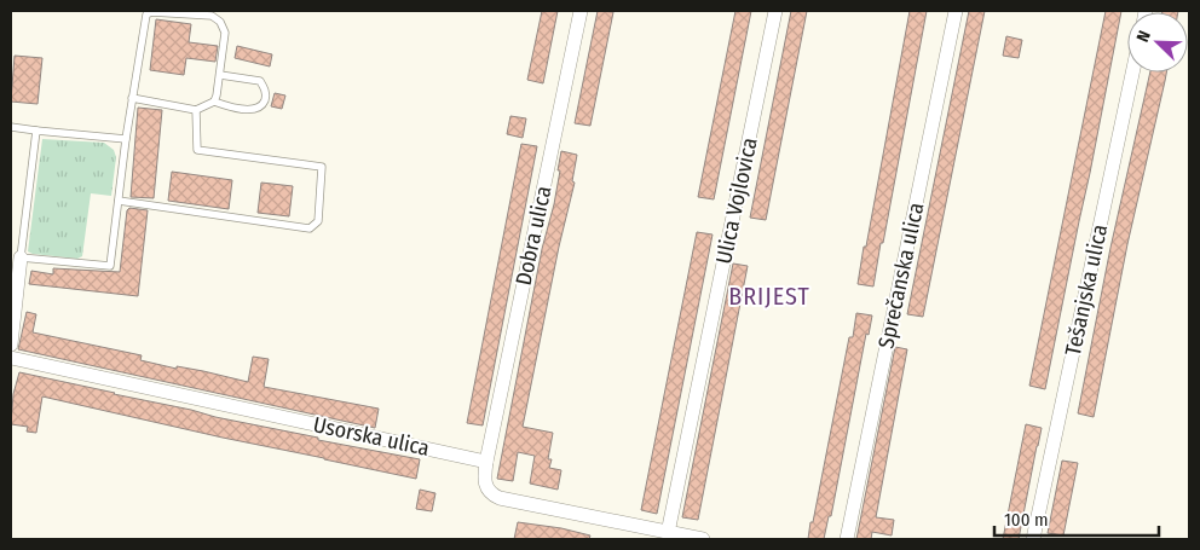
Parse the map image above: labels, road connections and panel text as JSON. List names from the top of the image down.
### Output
{
  "streets": {
    "street": [
      "Ulica Vojlovica",
      "Dobra ulica",
      "Sprečanska ulica",
      "Tešanjska ulica",
      "Usorska ulica"
    ]
  },
  "crossings": [
    ["Dobra ulica", "Usorska ulica"]
  ],
  "districts": ["BRIJEST"],
  "scale_bar": "100 m",
  "north": "top left"
}
